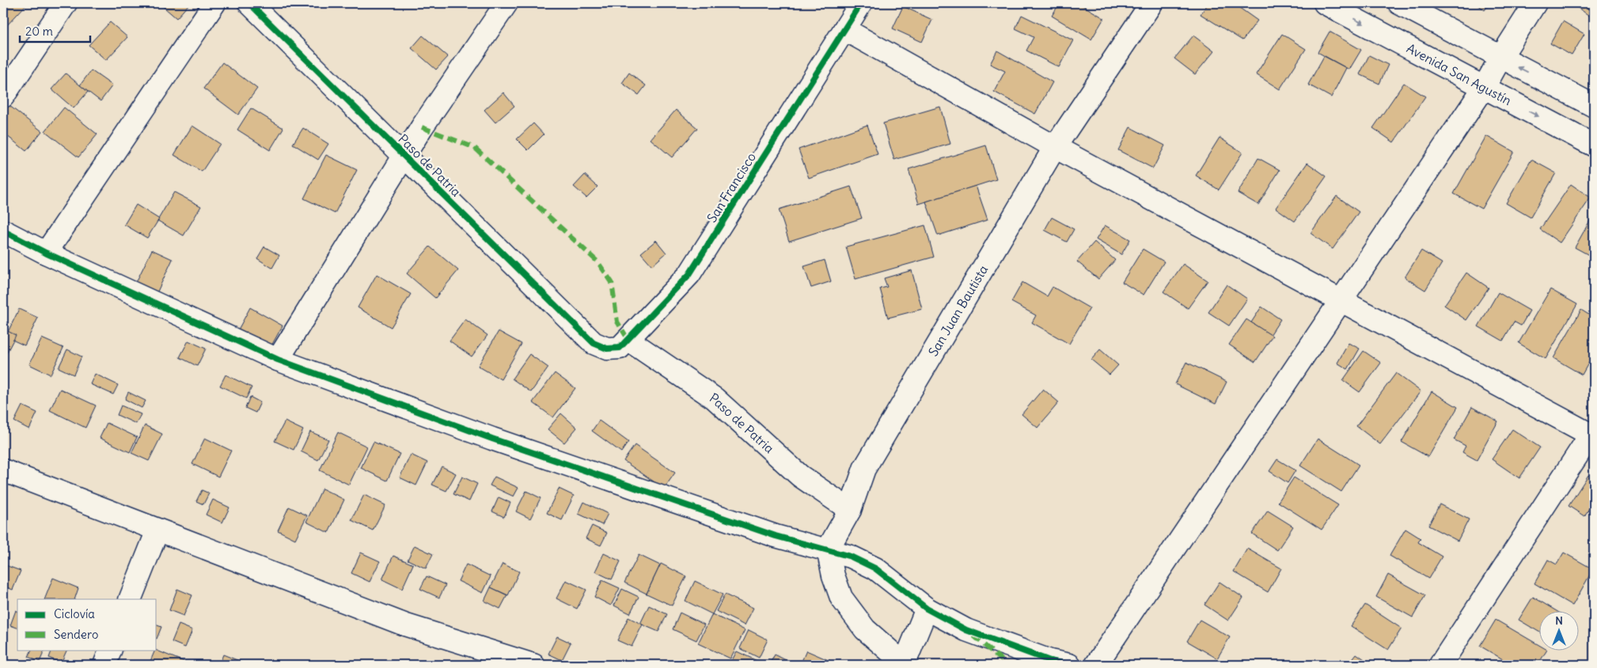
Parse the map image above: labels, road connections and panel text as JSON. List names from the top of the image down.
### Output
{
  "streets": {
    "street": [
      "Avenida San Agustín",
      "Paso de Patria",
      "San Francisco",
      "San Juan Bautista"
    ]
  },
  "crossings": [
    ["Paso de Patria", "San Francisco"],
    ["Paso de Patria", "San Juan Bautista"]
  ],
  "legend": ["Ciclovía", "Sendero"],
  "scale_bar": "20 m",
  "north": "top"
}
